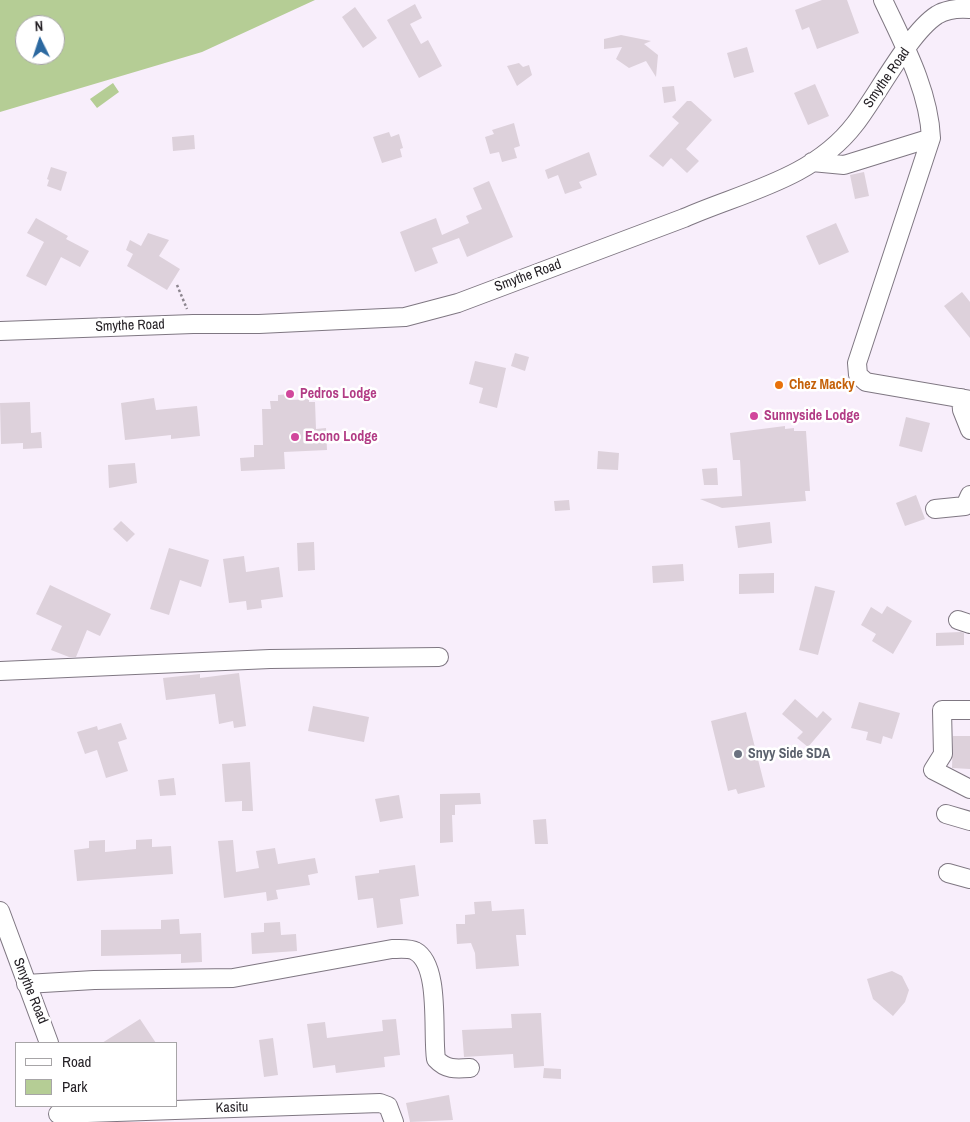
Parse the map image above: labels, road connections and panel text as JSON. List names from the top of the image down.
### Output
{
  "streets": {
    "street": ["Smythe Road", "Kasitu"]
  },
  "places": [
    "Chez Macky",
    "Pedros Lodge",
    "Sunnyside Lodge",
    "Econo Lodge",
    "Snyy Side SDA"
  ],
  "legend": ["Road", "Park"],
  "north": "top"
}
